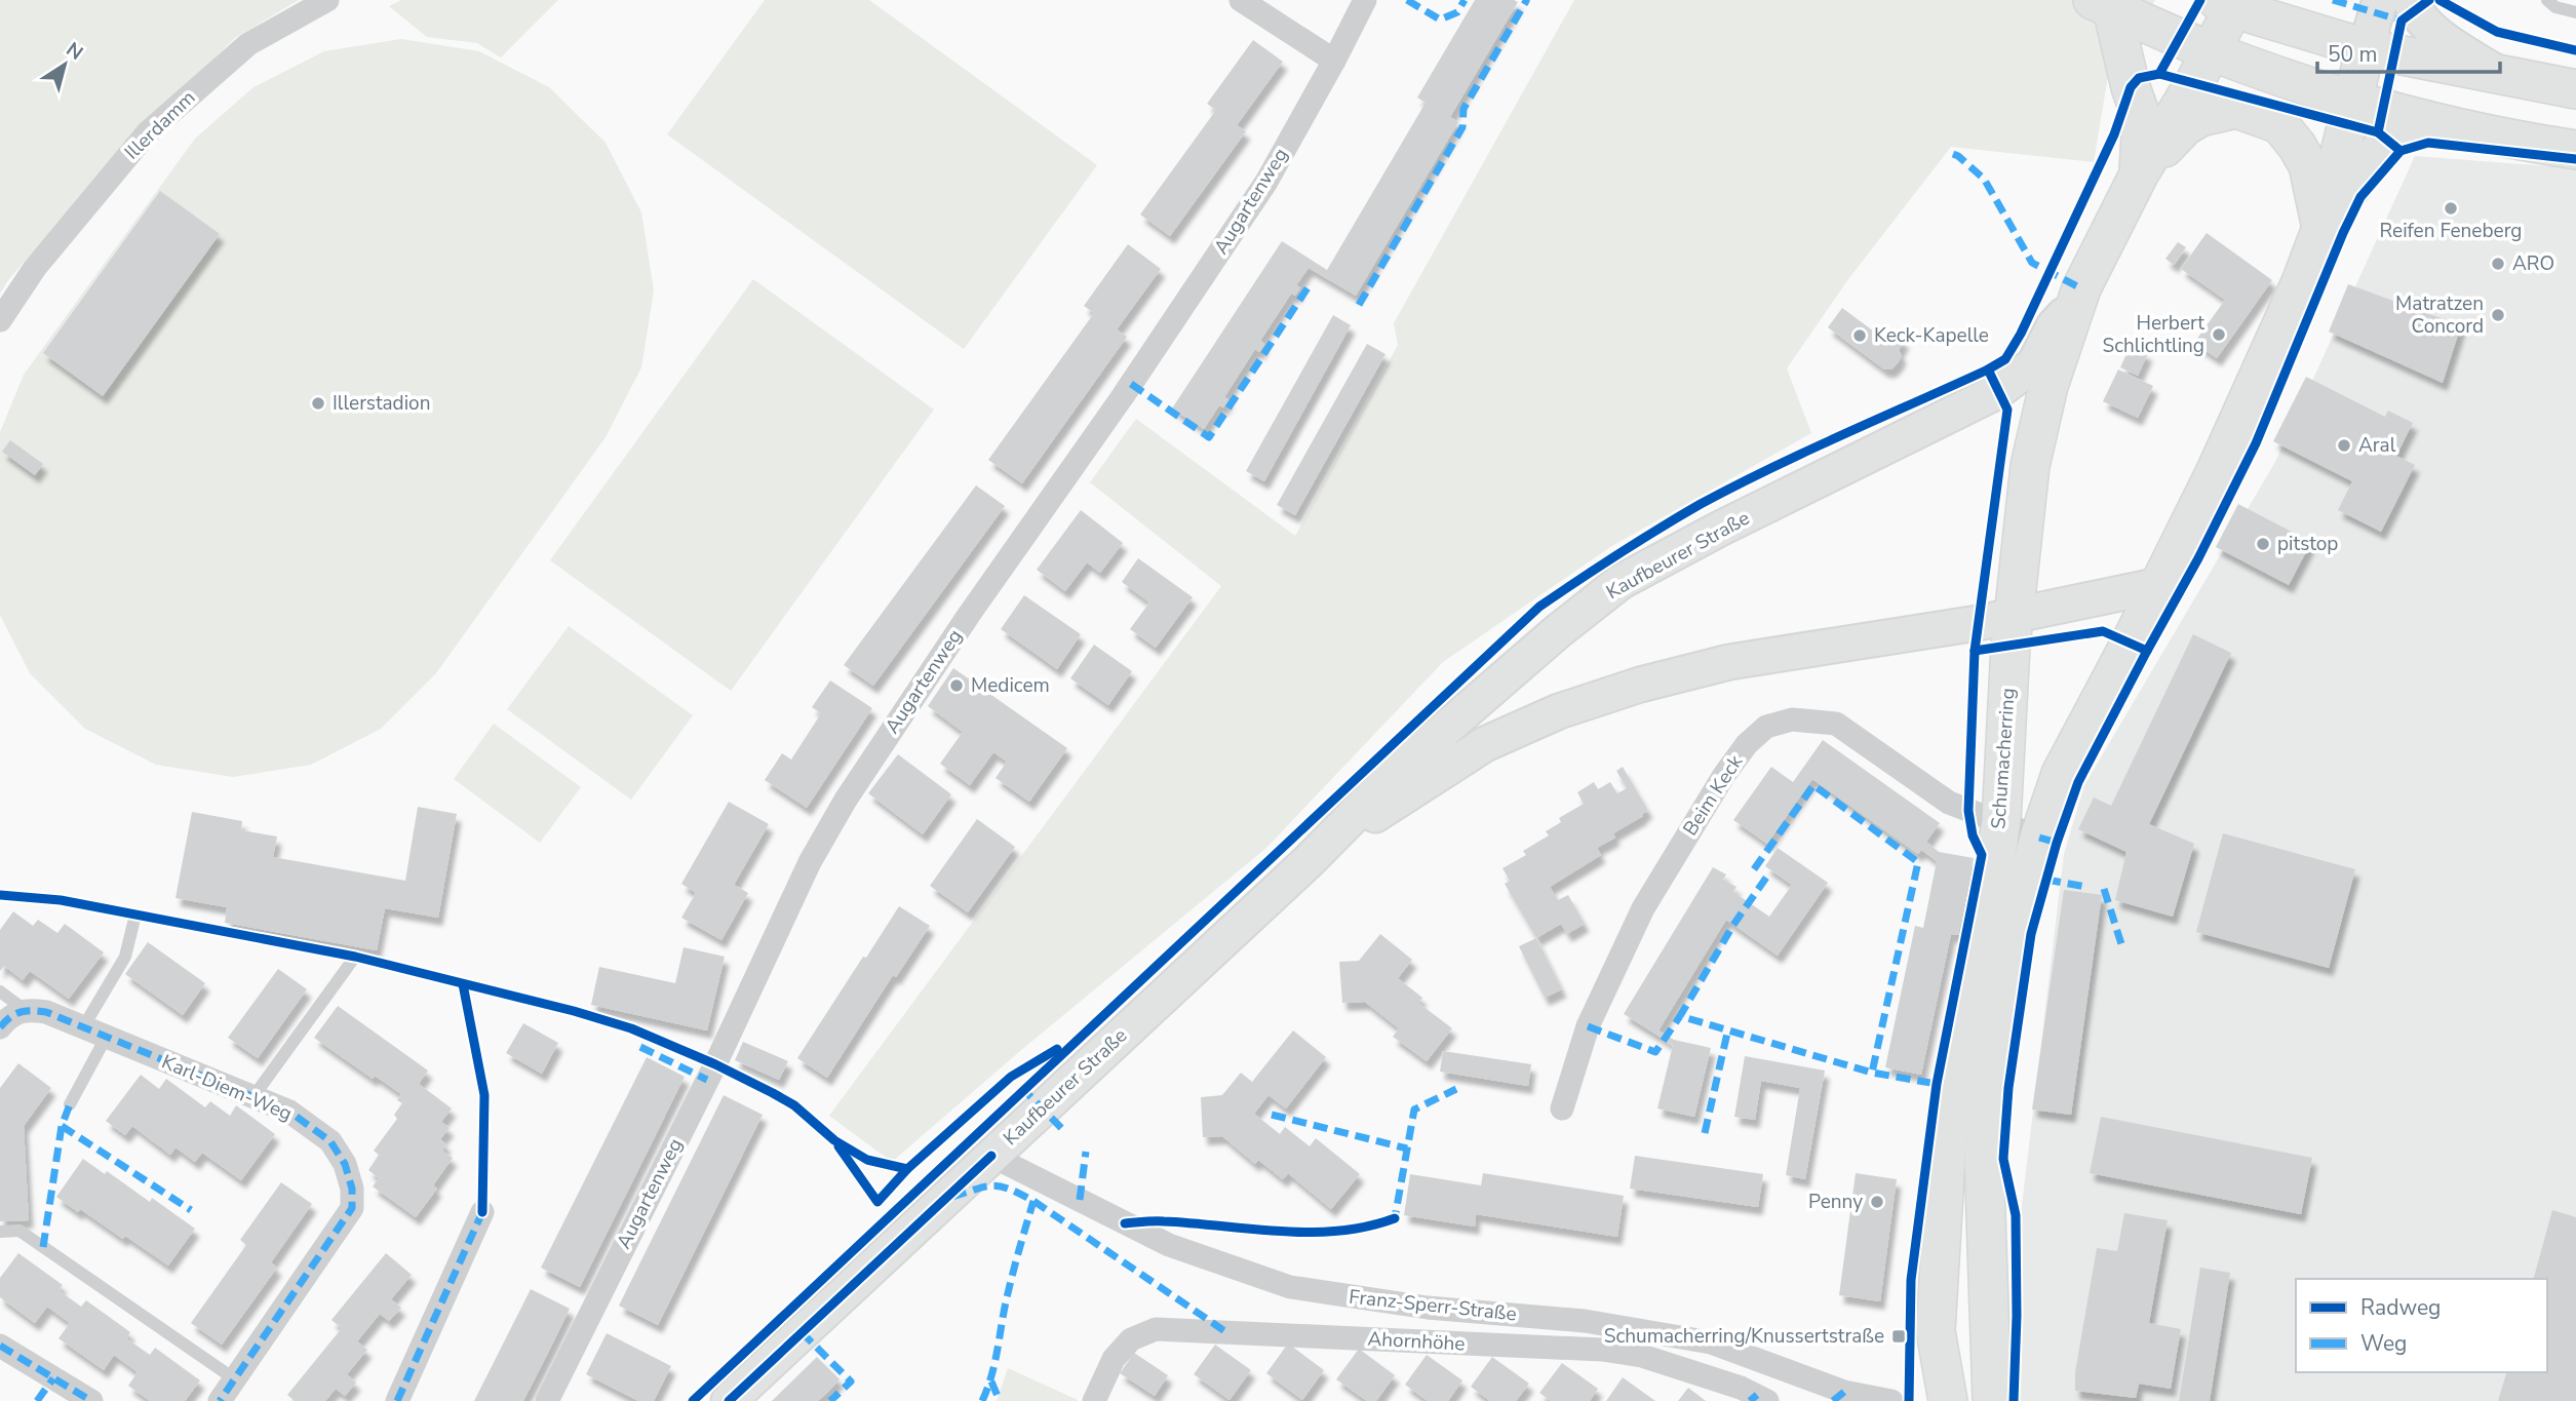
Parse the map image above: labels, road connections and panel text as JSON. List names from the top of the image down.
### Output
{
  "streets": {
    "main road": ["Schumacherring"],
    "street": [
      "Illerdamm",
      "Augartenweg",
      "Kaufbeurer Straße",
      "Beim Keck",
      "Karl-Diem-Weg",
      "Franz-Sperr-Straße",
      "Ahornhöhe"
    ]
  },
  "crossings": [
    ["Kaufbeurer Straße", "Schumacherring"],
    ["Kaufbeurer Straße", "Franz-Sperr-Straße"],
    ["Schumacherring", "Beim Keck"]
  ],
  "places": {
    "other": [
      "Reifen Feneberg",
      "ARO",
      "Matratzen Concord",
      "Herbert Schlichtling",
      "Keck-Kapelle",
      "Illerstadion",
      "Aral",
      "pitstop",
      "Medicem",
      "Penny"
    ],
    "transit": ["Schumacherring/Knussertstraße"]
  },
  "legend": ["Radweg", "Weg"],
  "scale_bar": "50 m",
  "north": "top right"
}
